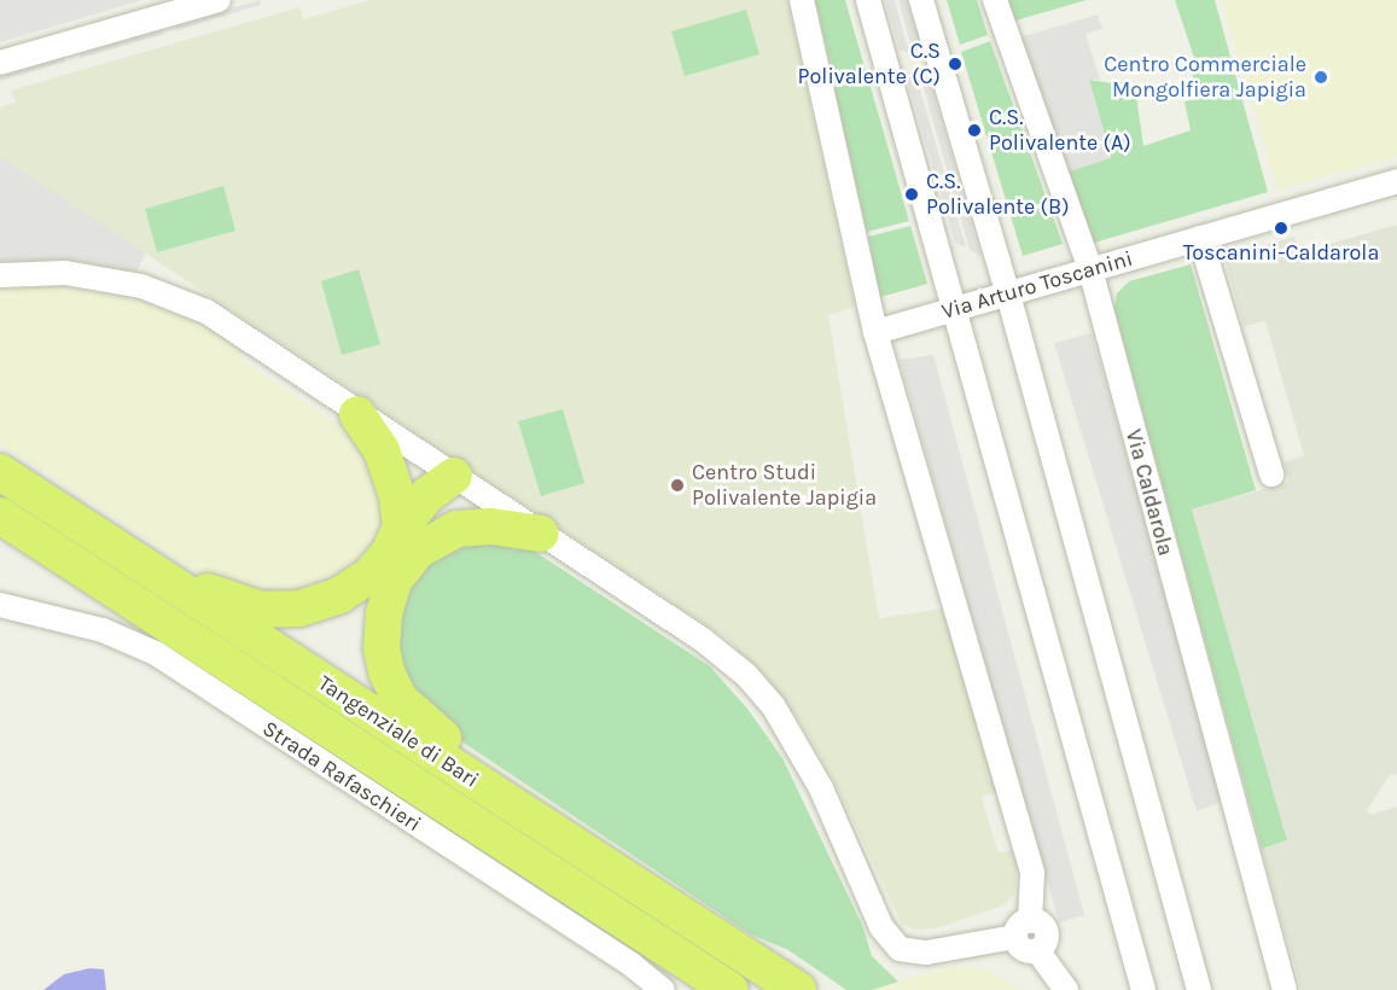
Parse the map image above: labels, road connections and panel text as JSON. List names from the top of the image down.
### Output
{
  "streets": {
    "highway": ["Tangenziale di Bari"],
    "street": ["Via Arturo Toscanini", "Via Caldarola", "Strada Rafaschieri"]
  },
  "crossings": [
    ["Via Arturo Toscanini", "Via Caldarola"]
  ],
  "places": [
    "C.S Polivalente (C)",
    "Centro Commerciale Mongolfiera Japigia",
    "C.S. Polivalente (A)",
    "C.S. Polivalente (B)",
    "Toscanini-Caldarola",
    "Centro Studi Polivalente Japigia"
  ]
}
